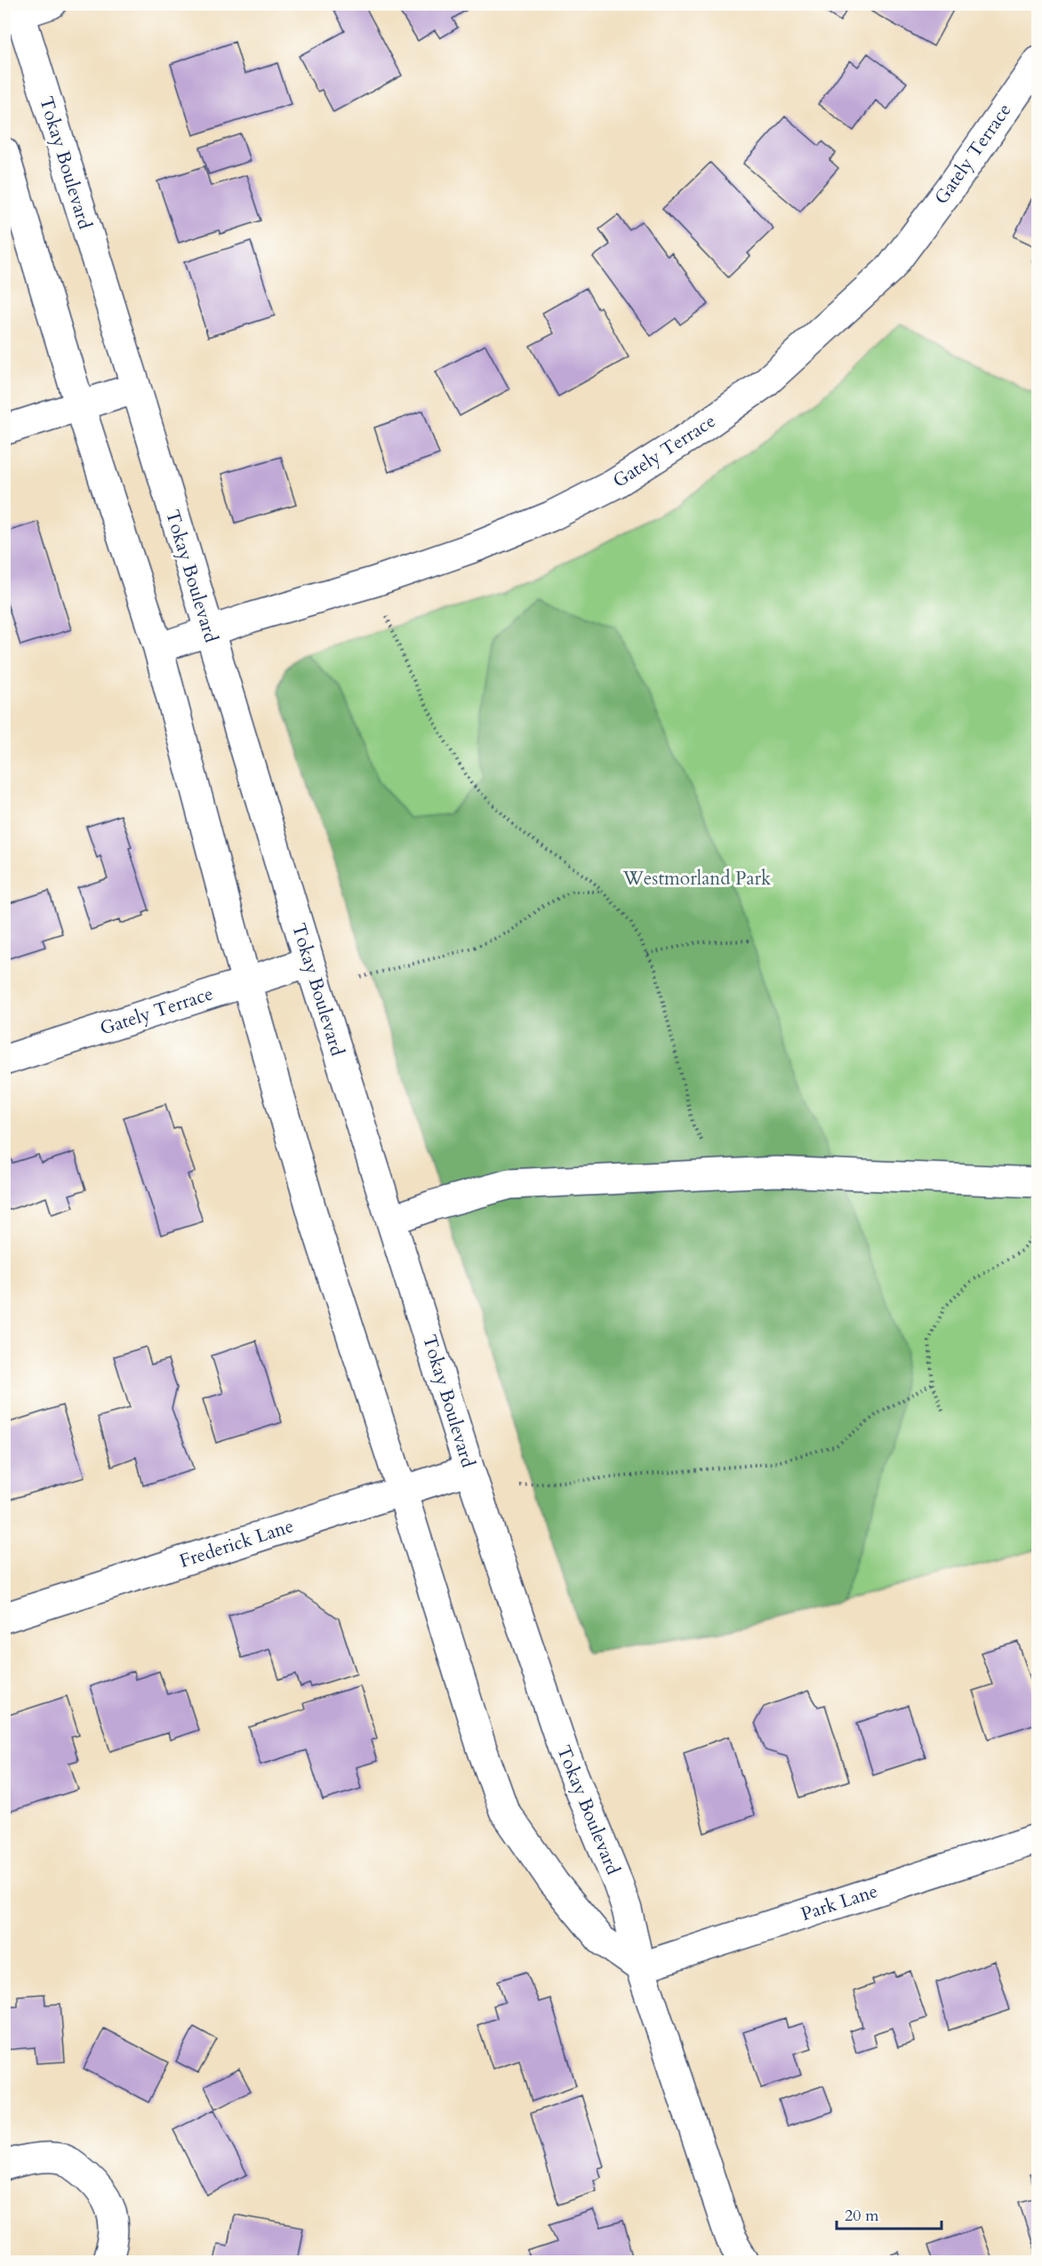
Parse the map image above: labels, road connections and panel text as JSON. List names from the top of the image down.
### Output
{
  "streets": {
    "street": [
      "Gately Terrace",
      "Tokay Boulevard",
      "Frederick Lane",
      "Park Lane"
    ]
  },
  "crossings": [
    ["Gately Terrace", "Tokay Boulevard"],
    ["Tokay Boulevard", "Frederick Lane"],
    ["Tokay Boulevard", "Park Lane"]
  ],
  "parks": ["Westmorland Park"],
  "scale_bar": "20 m"
}
